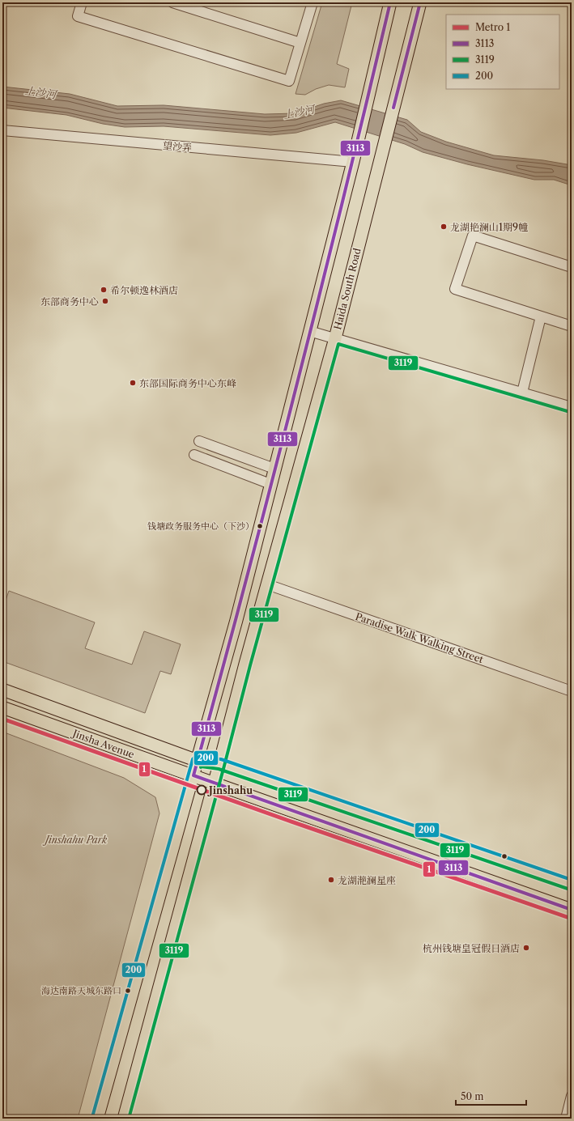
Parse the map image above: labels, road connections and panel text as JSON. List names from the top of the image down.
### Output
{
  "streets": {
    "main road": ["Haida South Road", "Jinsha Avenue"],
    "street": ["望沙弄", "Paradise Walk Walking Street"]
  },
  "crossings": [
    ["Haida South Road", "Paradise Walk Walking Street"],
    ["Haida South Road", "Jinsha Avenue"]
  ],
  "water": ["上沙河"],
  "parks": ["Jinshahu Park"],
  "places": [
    "龙湖艳澜山1期9幢",
    "希尔顿逸林酒店",
    "东部商务中心",
    "东部国际商务中心东峰",
    "钱塘政务服务中心（下沙）",
    "Jinshahu",
    "龙湖滟澜星座",
    "杭州钱塘皇冠假日酒店",
    "海达南路天城东路口"
  ],
  "lines": [
    "transit line 3113",
    "transit line 3119",
    "metro line 1",
    "transit line 200"
  ],
  "legend": [
    "Metro 1",
    "3113",
    "3119",
    "200"
  ],
  "scale_bar": "50 m"
}
